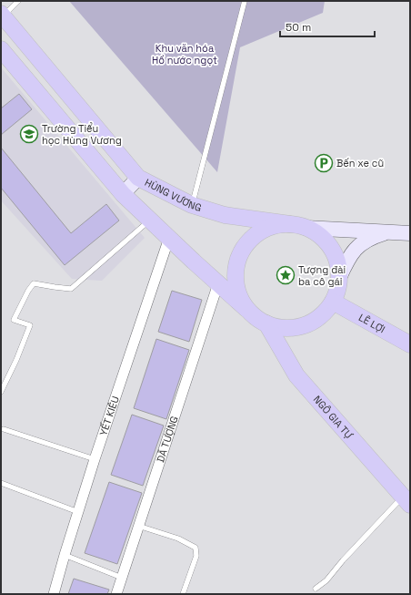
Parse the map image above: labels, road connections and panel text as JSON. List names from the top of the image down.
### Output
{
  "streets": {
    "main road": ["HÙNG VƯƠNG", "LÊ LỢI", "NGÔ GIA TỰ"],
    "street": ["YẾT KIÊU", "DÃ TƯỢNG"]
  },
  "crossings": [
    ["HÙNG VƯƠNG", "LÊ LỢI"],
    ["HÙNG VƯƠNG", "NGÔ GIA TỰ"],
    ["LÊ LỢI", "NGÔ GIA TỰ"]
  ],
  "parks": ["Khu văn hóa Hồ nước ngọt"],
  "places": {
    "school or university": ["Trường Tiểu học Hùng Vương"],
    "parking": ["Bến xe cũ"],
    "place": ["Tượng đài ba cô gái"]
  },
  "scale_bar": "50 m"
}
